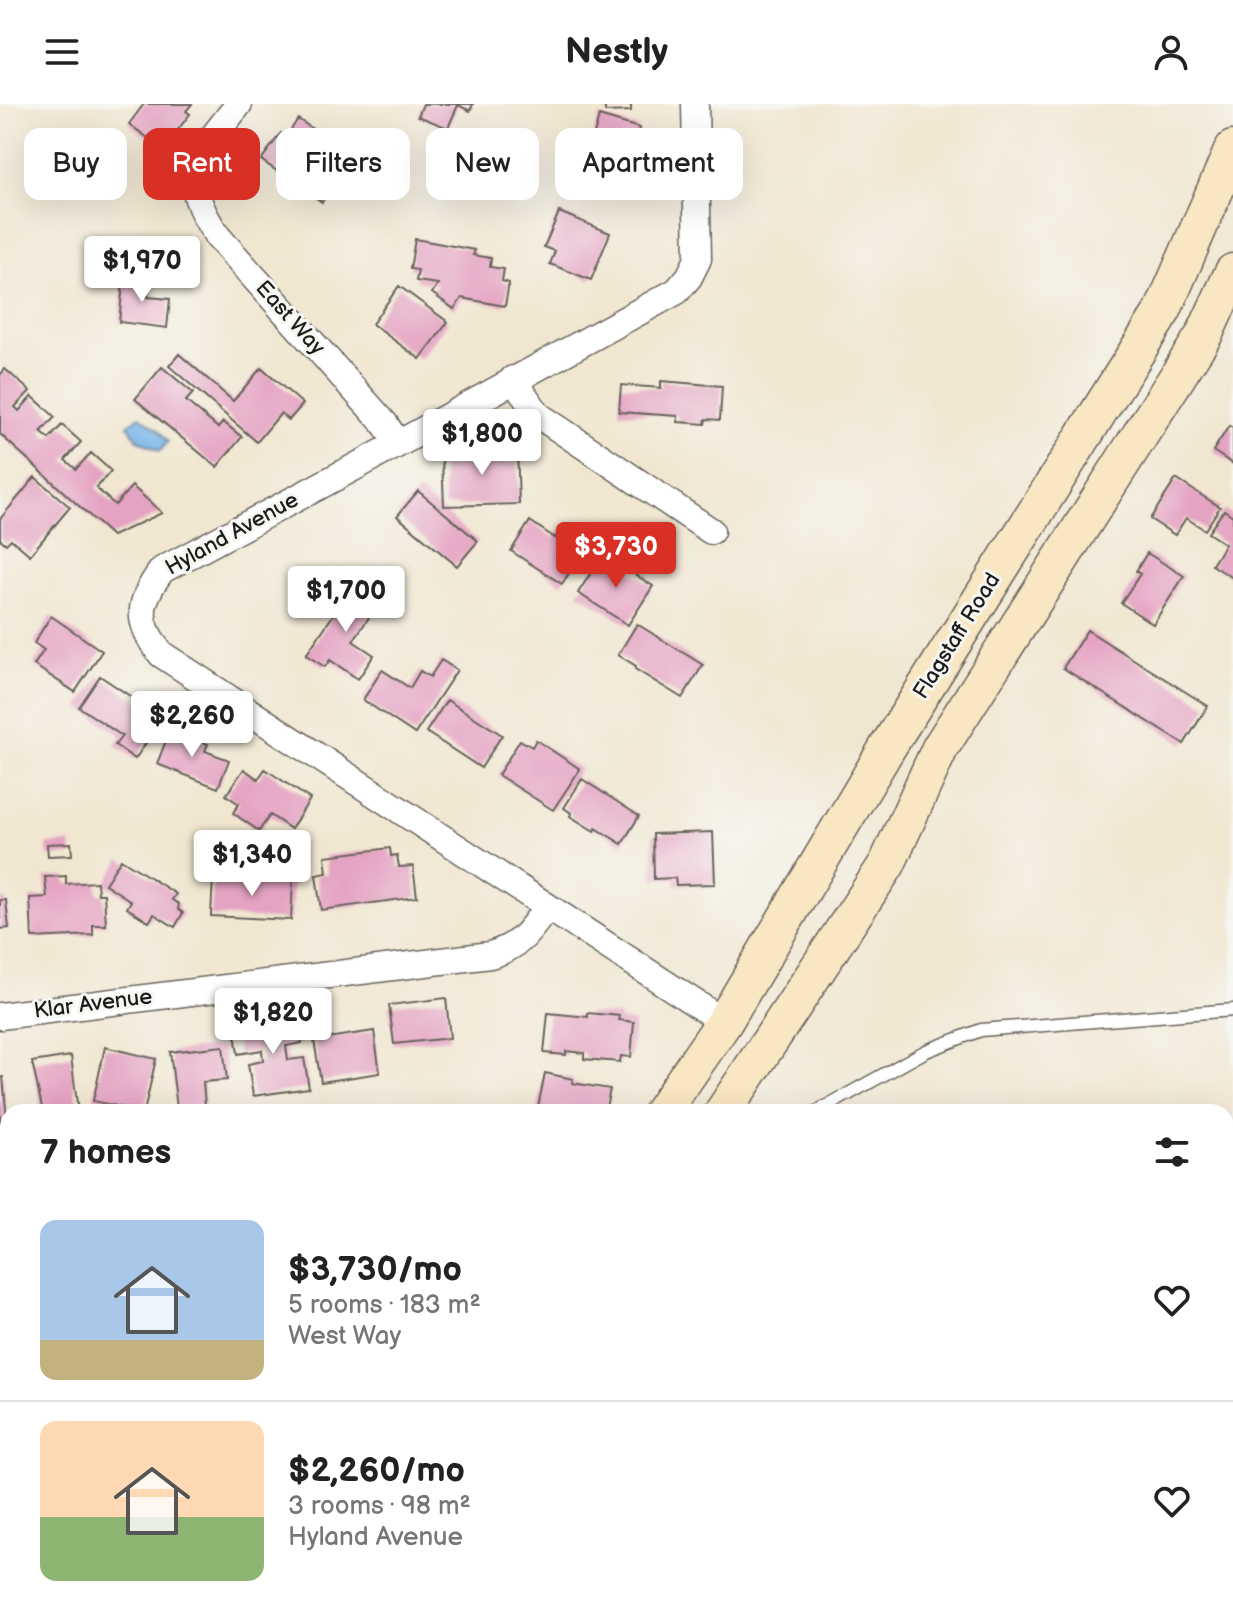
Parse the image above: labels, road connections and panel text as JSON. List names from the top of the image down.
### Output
{
  "streets": {
    "main road": ["Flagstaff Road"],
    "street": ["East Way", "Hyland Avenue", "Klar Avenue"]
  },
  "crossings": [
    ["East Way", "Hyland Avenue"],
    ["Hyland Avenue", "Flagstaff Road"],
    ["Hyland Avenue", "Klar Avenue"]
  ],
  "page": {
    "header": "Nestly",
    "chip": [
      "Buy",
      "Rent",
      "Filters",
      "New",
      "Apartment"
    ],
    "price": [
      "$1,970",
      "$1,800",
      "$3,730",
      "$1,700",
      "$2,260",
      "$1,340",
      "$1,820"
    ],
    "heading": "7 homes",
    "list": [
      {
        "name": "$3,730/mo",
        "note": "5 rooms · 183 m² · West Way"
      },
      {
        "name": "$2,260/mo",
        "note": "3 rooms · 98 m² · Hyland Avenue"
      }
    ]
  }
}
